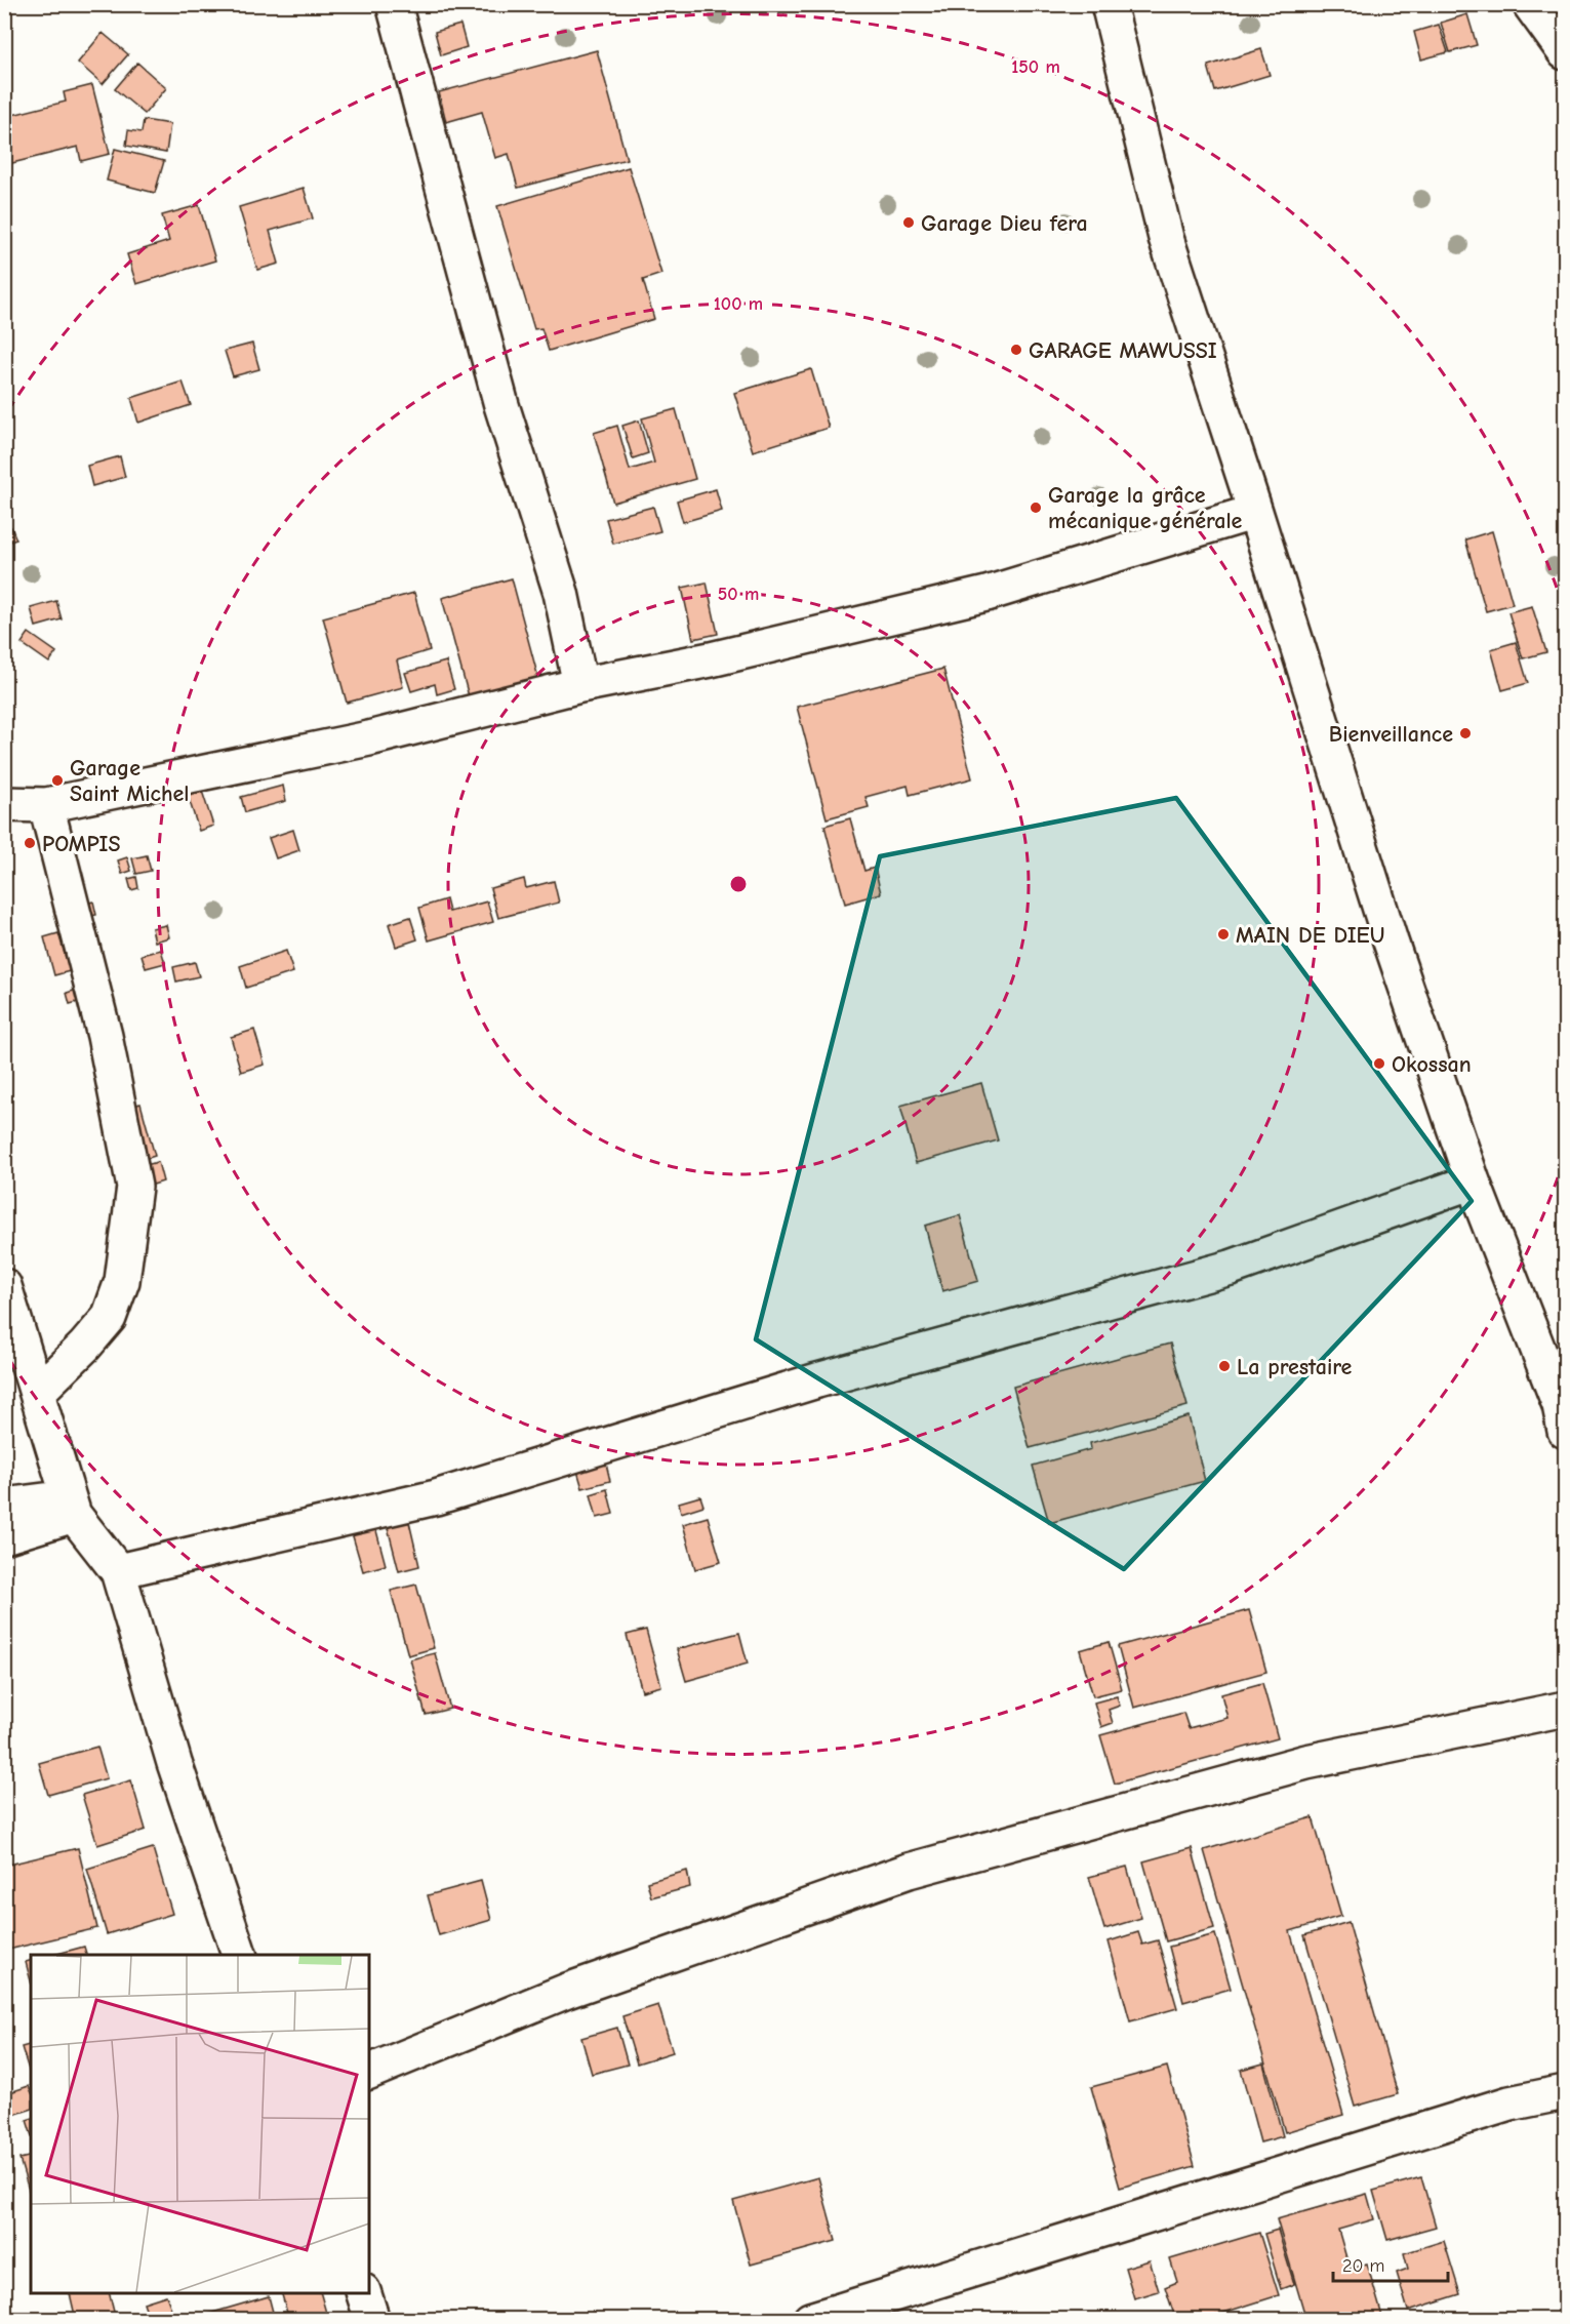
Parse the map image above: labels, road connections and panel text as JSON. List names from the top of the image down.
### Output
{
  "places": [
    "Garage Dieu fera",
    "GARAGE MAWUSSI",
    "Garage la grâce mécanique générale",
    "Bienveillance",
    "Garage Saint Michel",
    "POMPIS",
    "MAIN DE DIEU",
    "Okossan",
    "La prestaire"
  ],
  "scale_bar": "20 m",
  "rings": ["150 m", "100 m", "50 m"]
}
